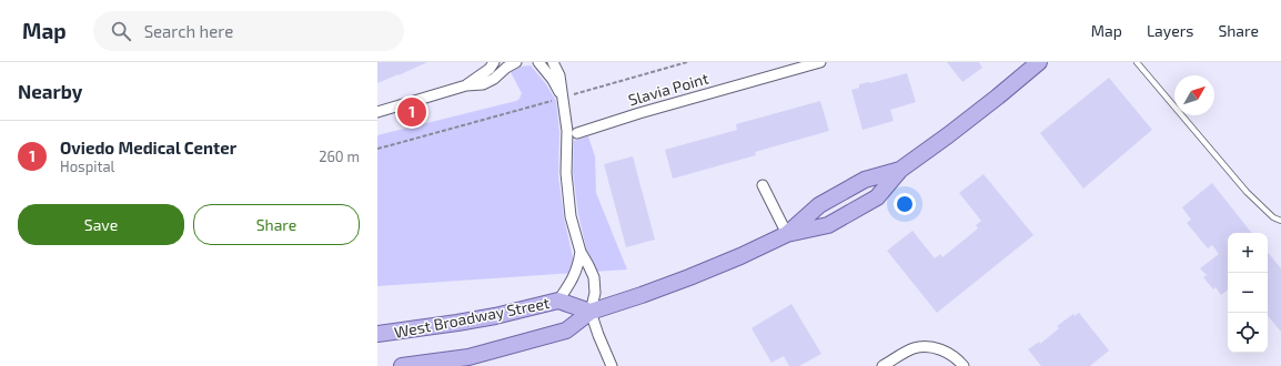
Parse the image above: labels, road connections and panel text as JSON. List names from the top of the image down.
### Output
{
  "streets": {
    "main road": ["West Broadway Street"],
    "street": ["Slavia Point"]
  },
  "north": "top right",
  "page": {
    "header": "Map",
    "search": "Search here",
    "nav": ["Map", "Layers", "Share"],
    "heading": "Nearby",
    "pins": "1",
    "list": [
      {
        "mark": "1",
        "name": "Oviedo Medical Center",
        "note": "Hospital",
        "value": "260 m"
      }
    ],
    "buttons": ["Save", "Share"],
    "map_buttons": ["+", "−"]
  }
}
